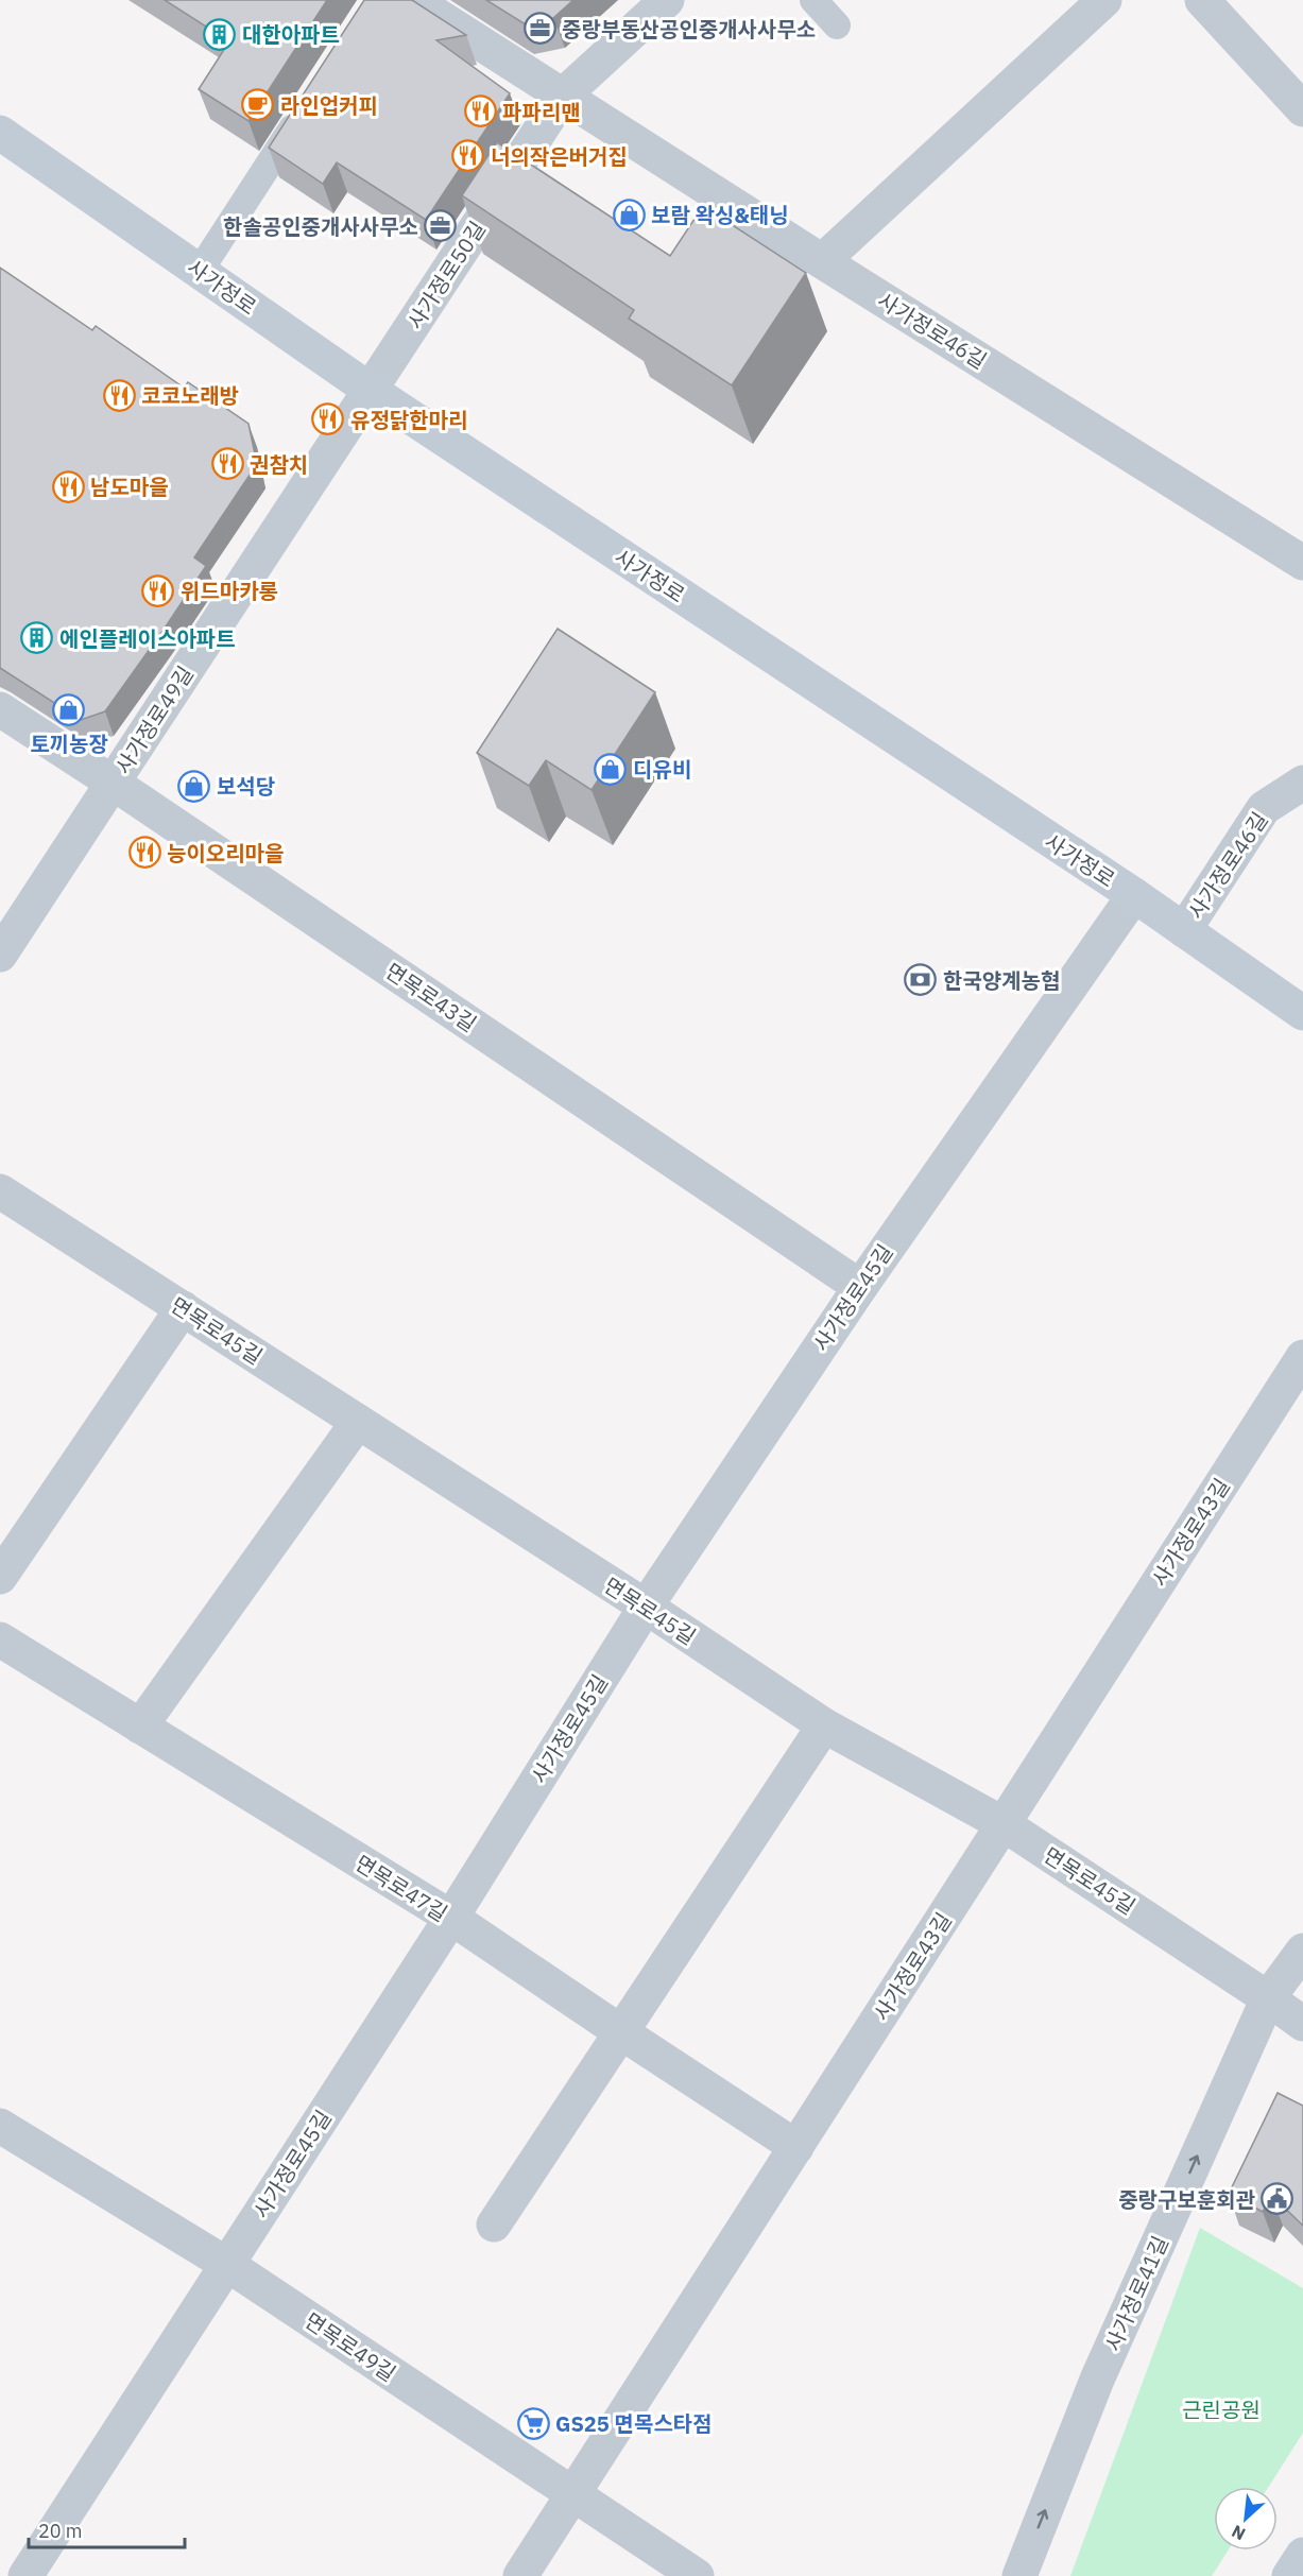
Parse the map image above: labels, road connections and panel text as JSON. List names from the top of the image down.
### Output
{
  "streets": {
    "main road": ["사가정로"],
    "street": [
      "사가정로50길",
      "사가정로46길",
      "사가정로49길",
      "면목로43길",
      "사가정로45길",
      "면목로45길",
      "사가정로43길",
      "면목로47길",
      "사가정로41길",
      "면목로49길"
    ]
  },
  "crossings": [
    ["사가정로50길", "사가정로"],
    ["사가정로50길", "사가정로46길"],
    ["사가정로50길", "사가정로49길"],
    ["사가정로", "사가정로46길"],
    ["사가정로", "사가정로49길"],
    ["사가정로", "사가정로45길"],
    ["사가정로49길", "면목로43길"],
    ["면목로43길", "사가정로45길"],
    ["사가정로45길", "면목로45길"],
    ["사가정로45길", "면목로47길"],
    ["사가정로45길", "면목로49길"],
    ["면목로45길", "사가정로43길"],
    ["면목로45길", "사가정로41길"],
    ["사가정로43길", "면목로47길"],
    ["사가정로43길", "면목로49길"]
  ],
  "one_way": ["사가정로41길"],
  "parks": ["근린공원"],
  "places": {
    "office": ["중랑부동산공인중개사사무소", "한솔공인중개사사무소"],
    "building": ["대한아파트", "에인플레이스아파트"],
    "cafe": ["라인업커피"],
    "restaurant": [
      "파파리맨",
      "너의작은버거집",
      "코코노래방",
      "유정닭한마리",
      "권참치",
      "남도마을",
      "위드마카롱",
      "능이오리마을"
    ],
    "shop": [
      "보람 왁싱&태닝",
      "토끼농장",
      "디유비",
      "보석당"
    ],
    "bank": ["한국양계농협"],
    "public building": ["중랑구보훈회관"],
    "supermarket": ["GS25 면목스타점"]
  },
  "scale_bar": "20 m",
  "north": "bottom left"
}
